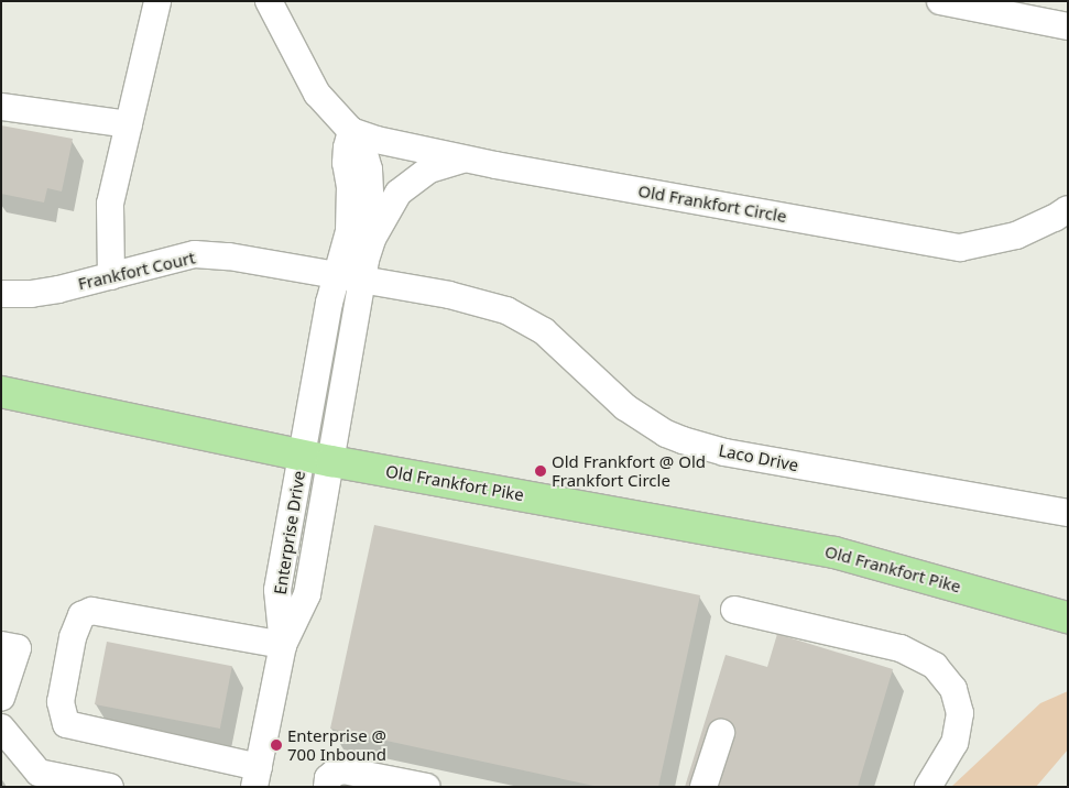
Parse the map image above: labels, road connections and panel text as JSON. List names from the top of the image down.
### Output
{
  "streets": {
    "main road": ["Old Frankfort Pike"],
    "street": [
      "Old Frankfort Circle",
      "Frankfort Court",
      "Laco Drive",
      "Enterprise Drive"
    ]
  },
  "crossings": [
    ["Frankfort Court", "Laco Drive"],
    ["Old Frankfort Pike", "Enterprise Drive"]
  ],
  "places": ["Old Frankfort @ Old Frankfort Circle", "Enterprise @ 700 Inbound"]
}
